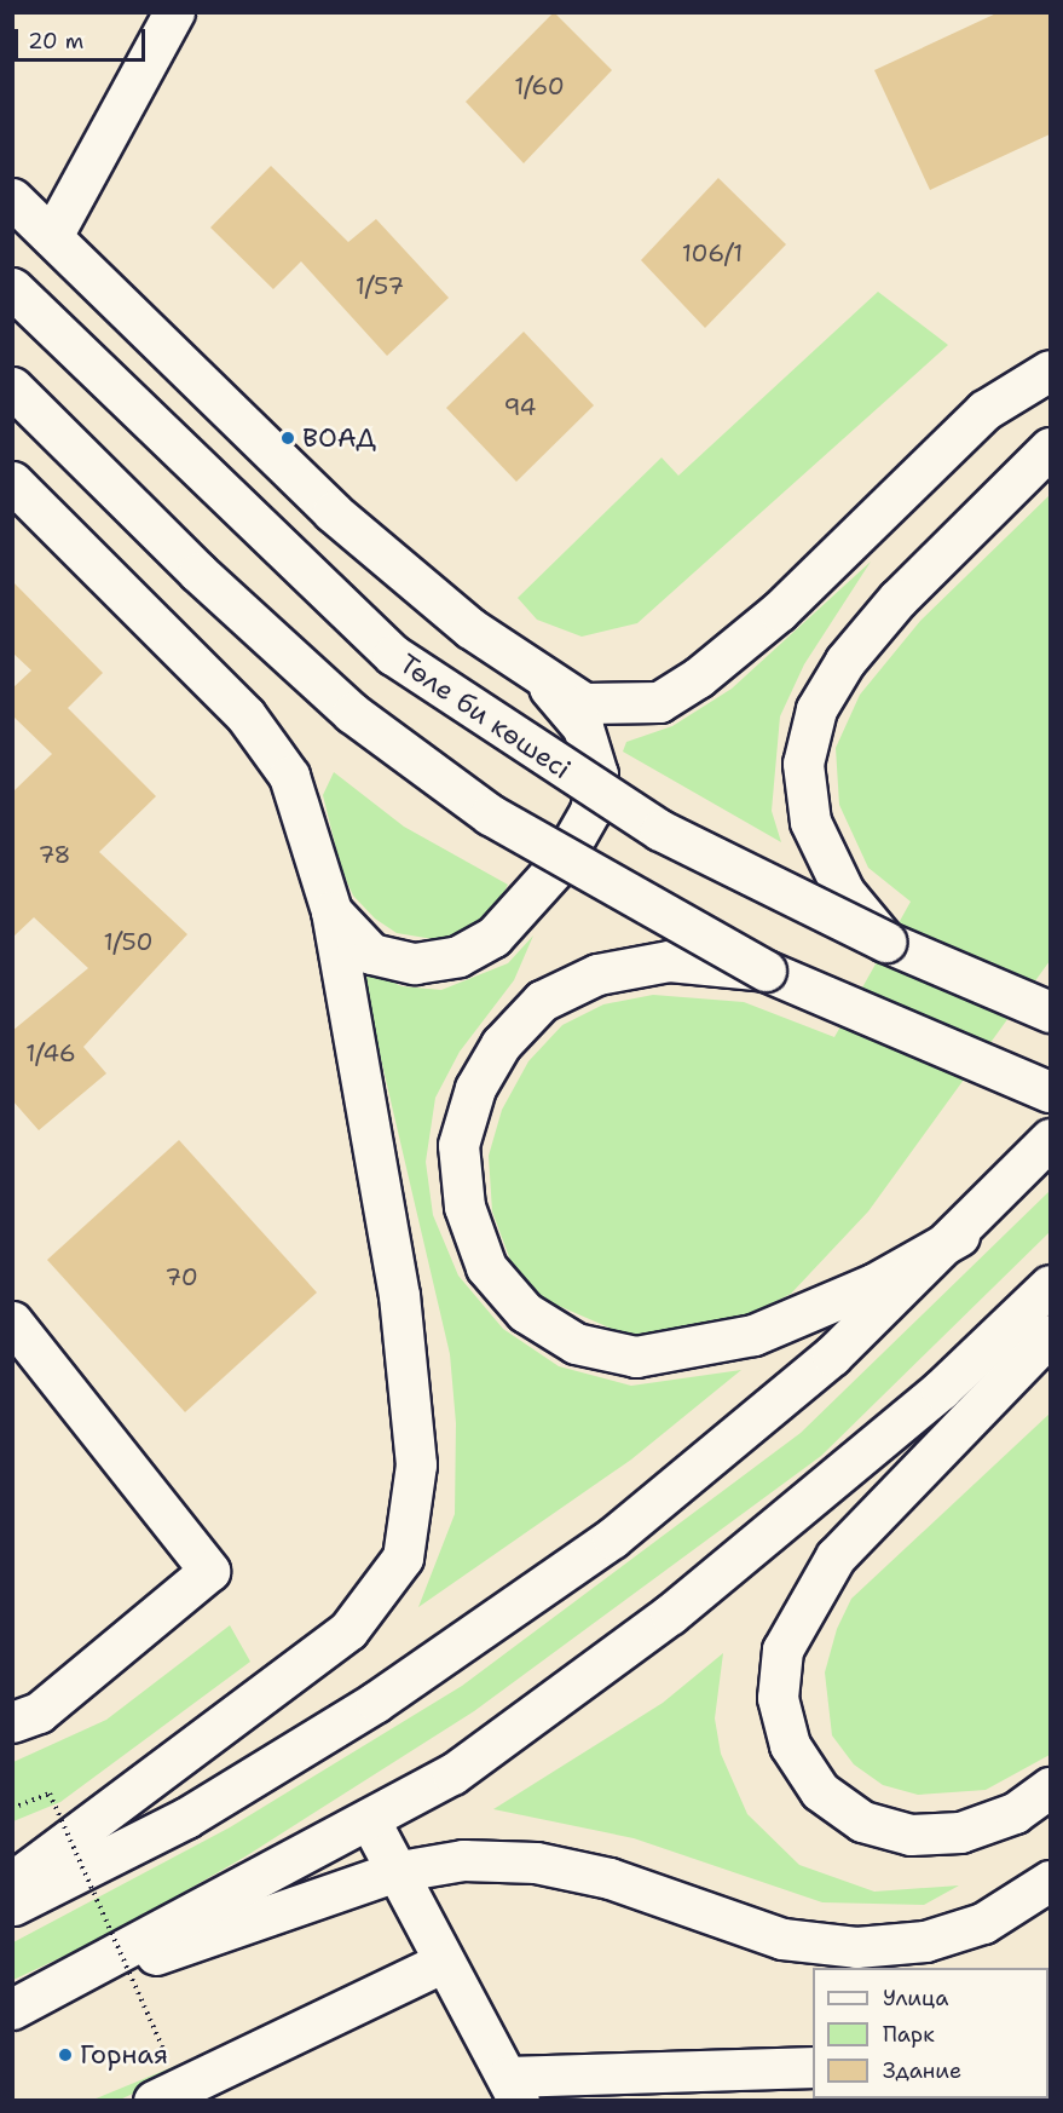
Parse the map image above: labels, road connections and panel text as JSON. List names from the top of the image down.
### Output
{
  "streets": {
    "main road": ["Төле би көшесі"]
  },
  "places": ["ВОАД", "Горная"],
  "house_numbers": [
    "1/60",
    "106/1",
    "1/57",
    "94",
    "78",
    "1/50",
    "1/46",
    "70"
  ],
  "legend": ["Улица", "Парк", "Здание"],
  "scale_bar": "20 m"
}
